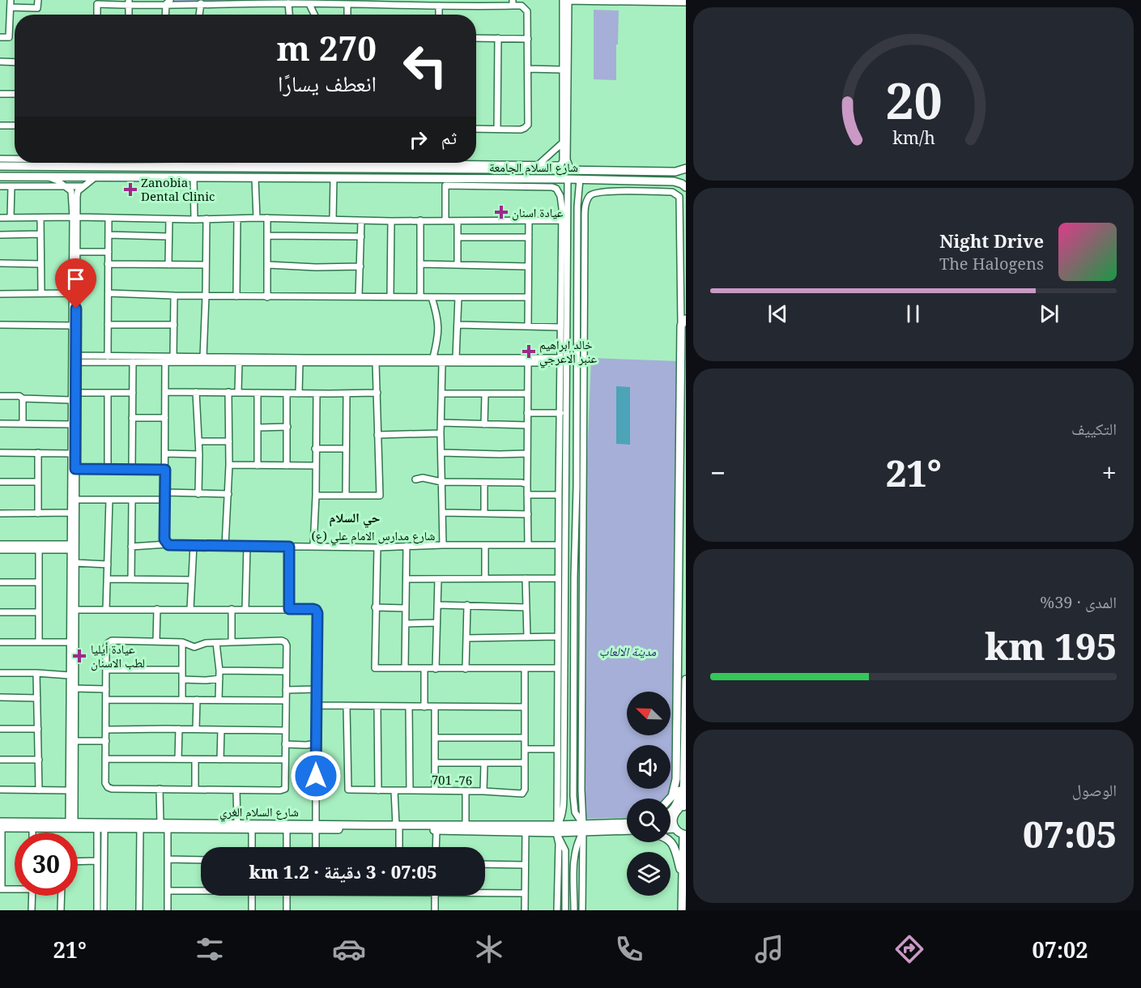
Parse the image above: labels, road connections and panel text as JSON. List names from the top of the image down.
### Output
{
  "streets": {
    "main road": ["شارع السلام الجامعة", "شارع السلام الغري"],
    "street": ["شارع مدارس الامام علي (ع)", "701 -76"]
  },
  "districts": ["حي السلام"],
  "parks": ["مدينة الالعاب"],
  "places": {
    "health": [
      "Zanobia Dental Clinic",
      "عيادة اسنان",
      "خالد ابراهيم عنبر الاعرجي",
      "عيادة أيليا لطب الاسنان"
    ]
  },
  "north": "top left",
  "page": {
    "turn": ["270 m", "انعطف يسارًا"],
    "then": "ثم",
    "song": ["Night Drive", "The Halogens"],
    "tile": [
      "التكييف",
      ["المدى · 39%", "195 km"],
      ["الوصول", "07:05"]
    ],
    "heat": ["−", "21°", "+"],
    "limit": "30",
    "trip": "07:05 · 3 دقيقة · 1.2 km",
    "tabs": ["07:02", "21°"],
    "gauge": ["20", "km/h"]
  }
}
